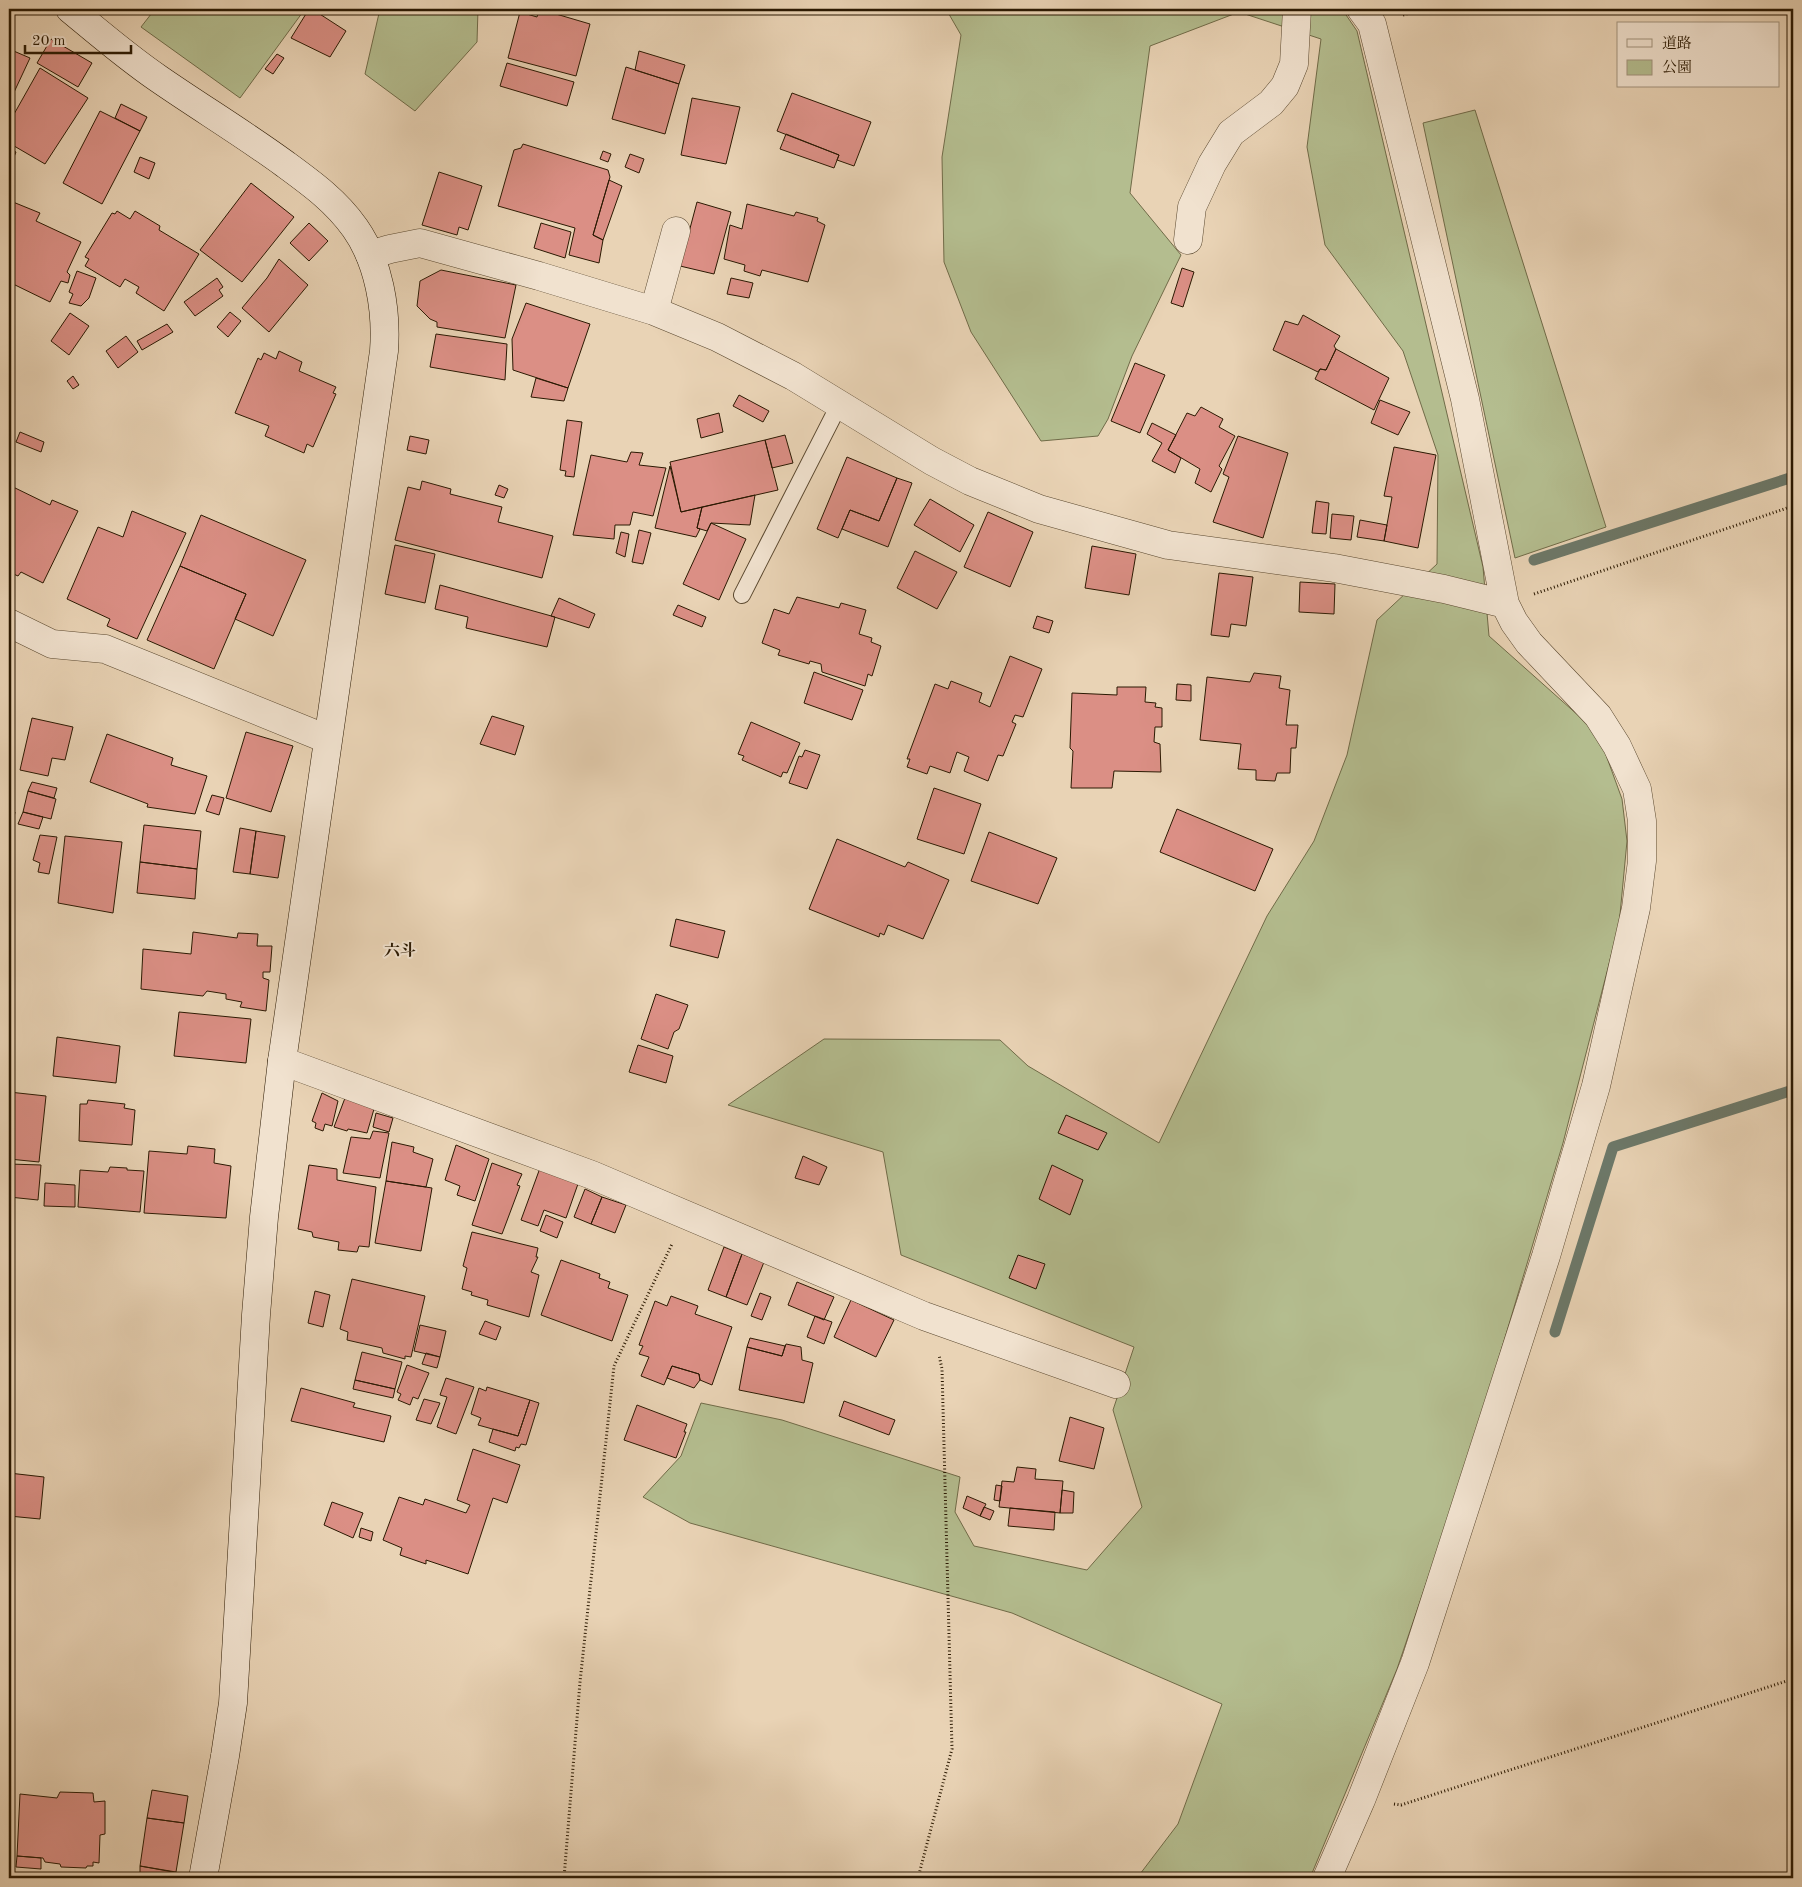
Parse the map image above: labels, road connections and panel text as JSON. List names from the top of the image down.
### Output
{
  "districts": ["六斗"],
  "legend": ["道路", "公園"],
  "scale_bar": "20 m"
}
